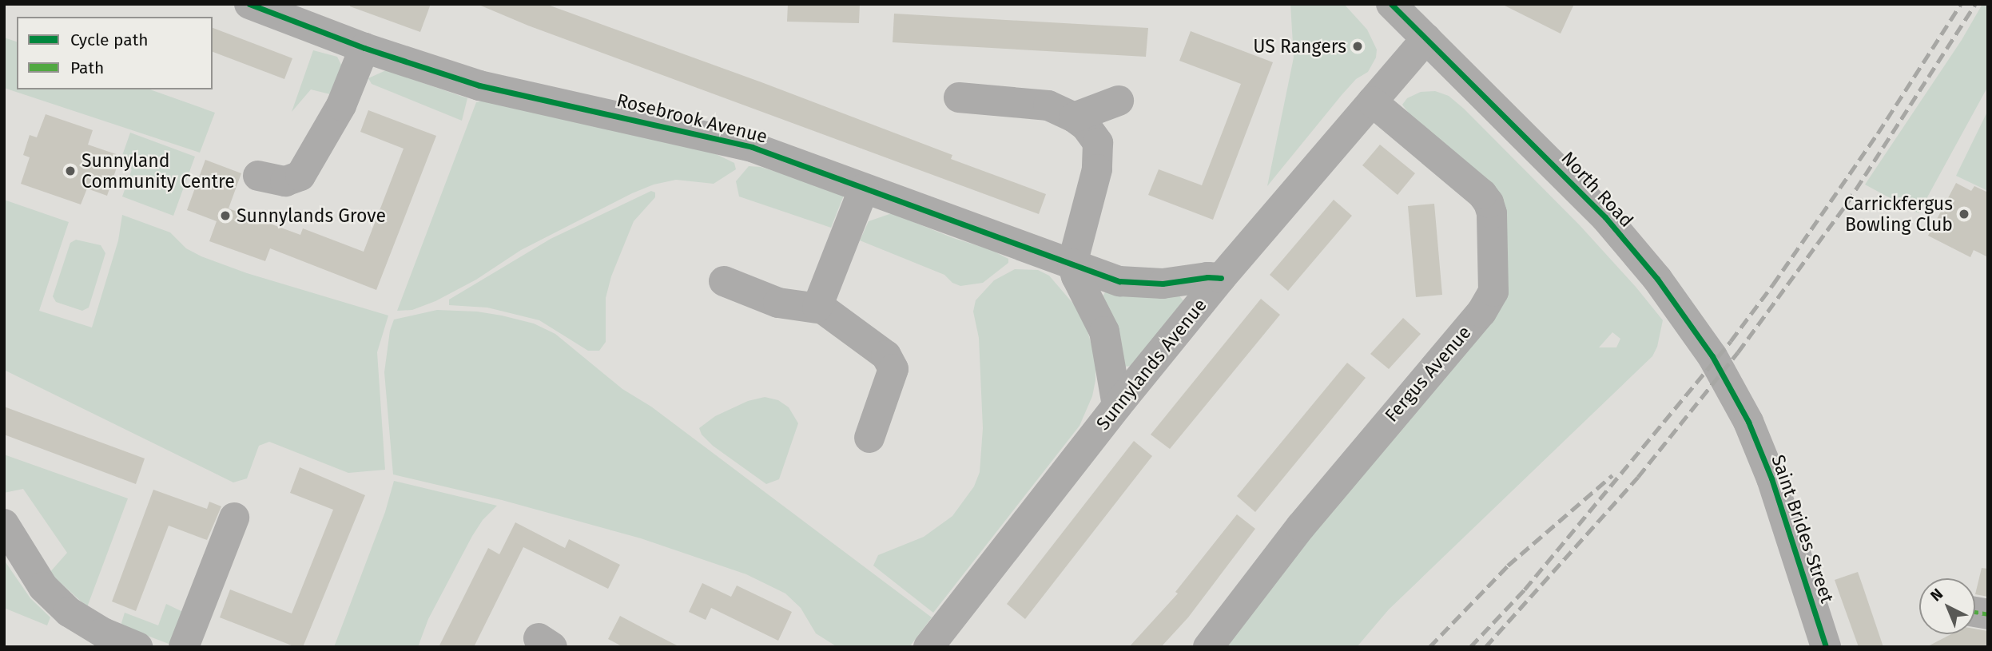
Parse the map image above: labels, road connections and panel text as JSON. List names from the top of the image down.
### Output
{
  "streets": {
    "street": [
      "Rosebrook Avenue",
      "North Road",
      "Sunnylands Avenue",
      "Fergus Avenue",
      "Saint Brides Street"
    ]
  },
  "crossings": [
    ["Rosebrook Avenue", "Sunnylands Avenue"],
    ["North Road", "Sunnylands Avenue"],
    ["North Road", "Saint Brides Street"],
    ["Sunnylands Avenue", "Fergus Avenue"]
  ],
  "places": [
    "US Rangers",
    "Sunnyland Community Centre",
    "Carrickfergus Bowling Club",
    "Sunnylands Grove"
  ],
  "legend": ["Cycle path", "Path"],
  "north": "top left"
}
